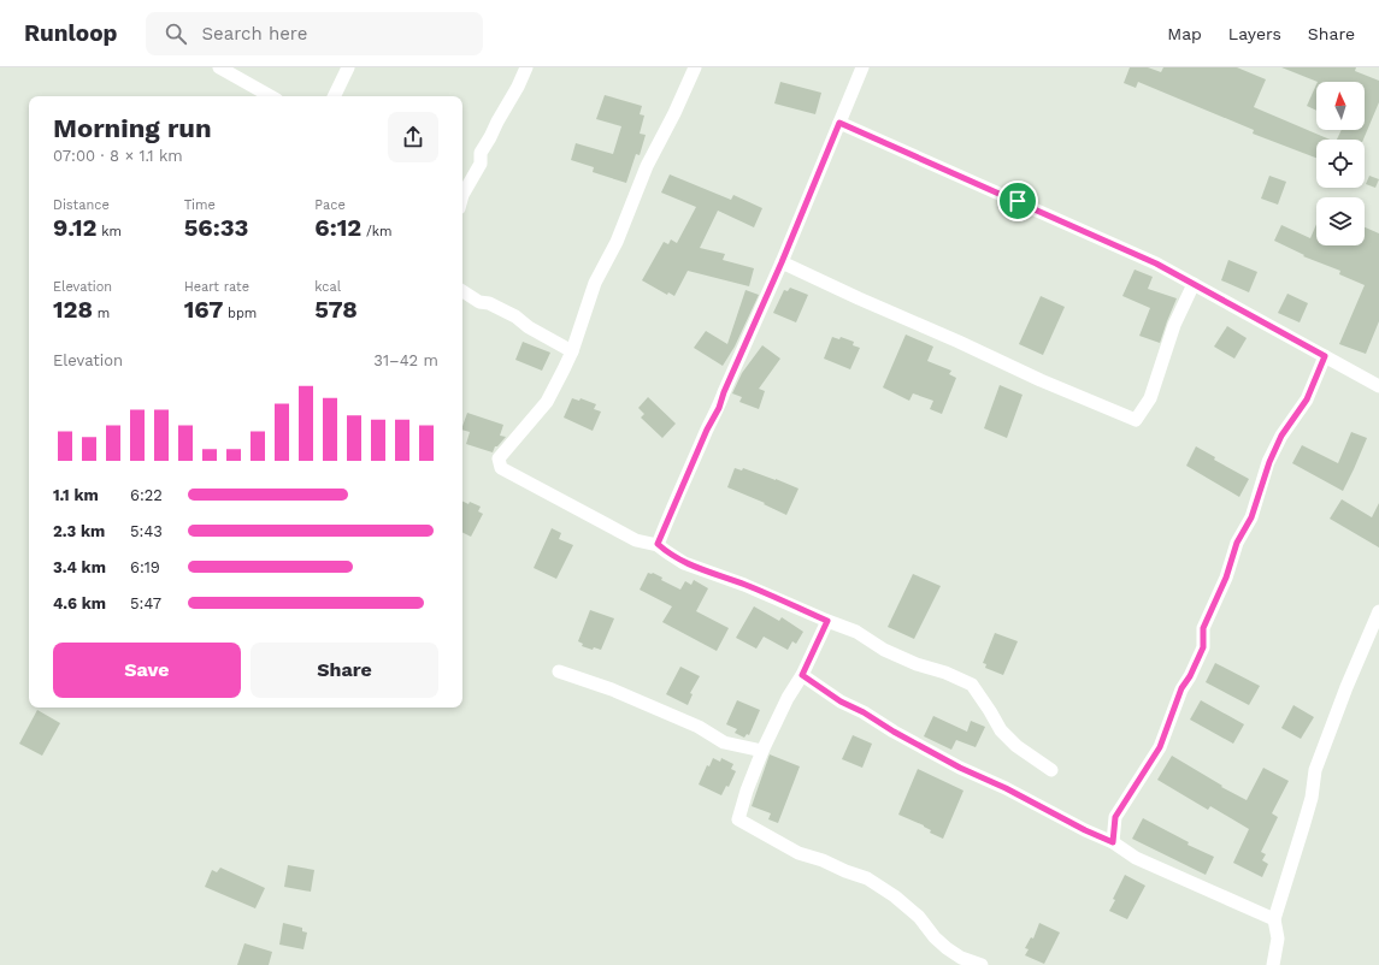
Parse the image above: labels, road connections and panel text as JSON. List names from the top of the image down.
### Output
{
  "north": "top",
  "page": {
    "header": "Runloop",
    "search": "Search here",
    "nav": ["Map", "Layers", "Share"],
    "heading": ["Morning run", "07:00 · 8 × 1.1 km"],
    "stats": [
      ["Distance", "9.12 km"],
      ["Time", "56:33"],
      ["Pace", "6:12 /km"],
      ["Elevation", "128 m"],
      ["Heart rate", "167 bpm"],
      ["kcal", "578"]
    ],
    "chart": ["Elevation", "31–42 m"],
    "list": [
      {
        "name": "1.1 km",
        "note": "6:22"
      },
      {
        "name": "2.3 km",
        "note": "5:43"
      },
      {
        "name": "3.4 km",
        "note": "6:19"
      },
      {
        "name": "4.6 km",
        "note": "5:47"
      }
    ],
    "buttons": ["Save", "Share"]
  }
}
